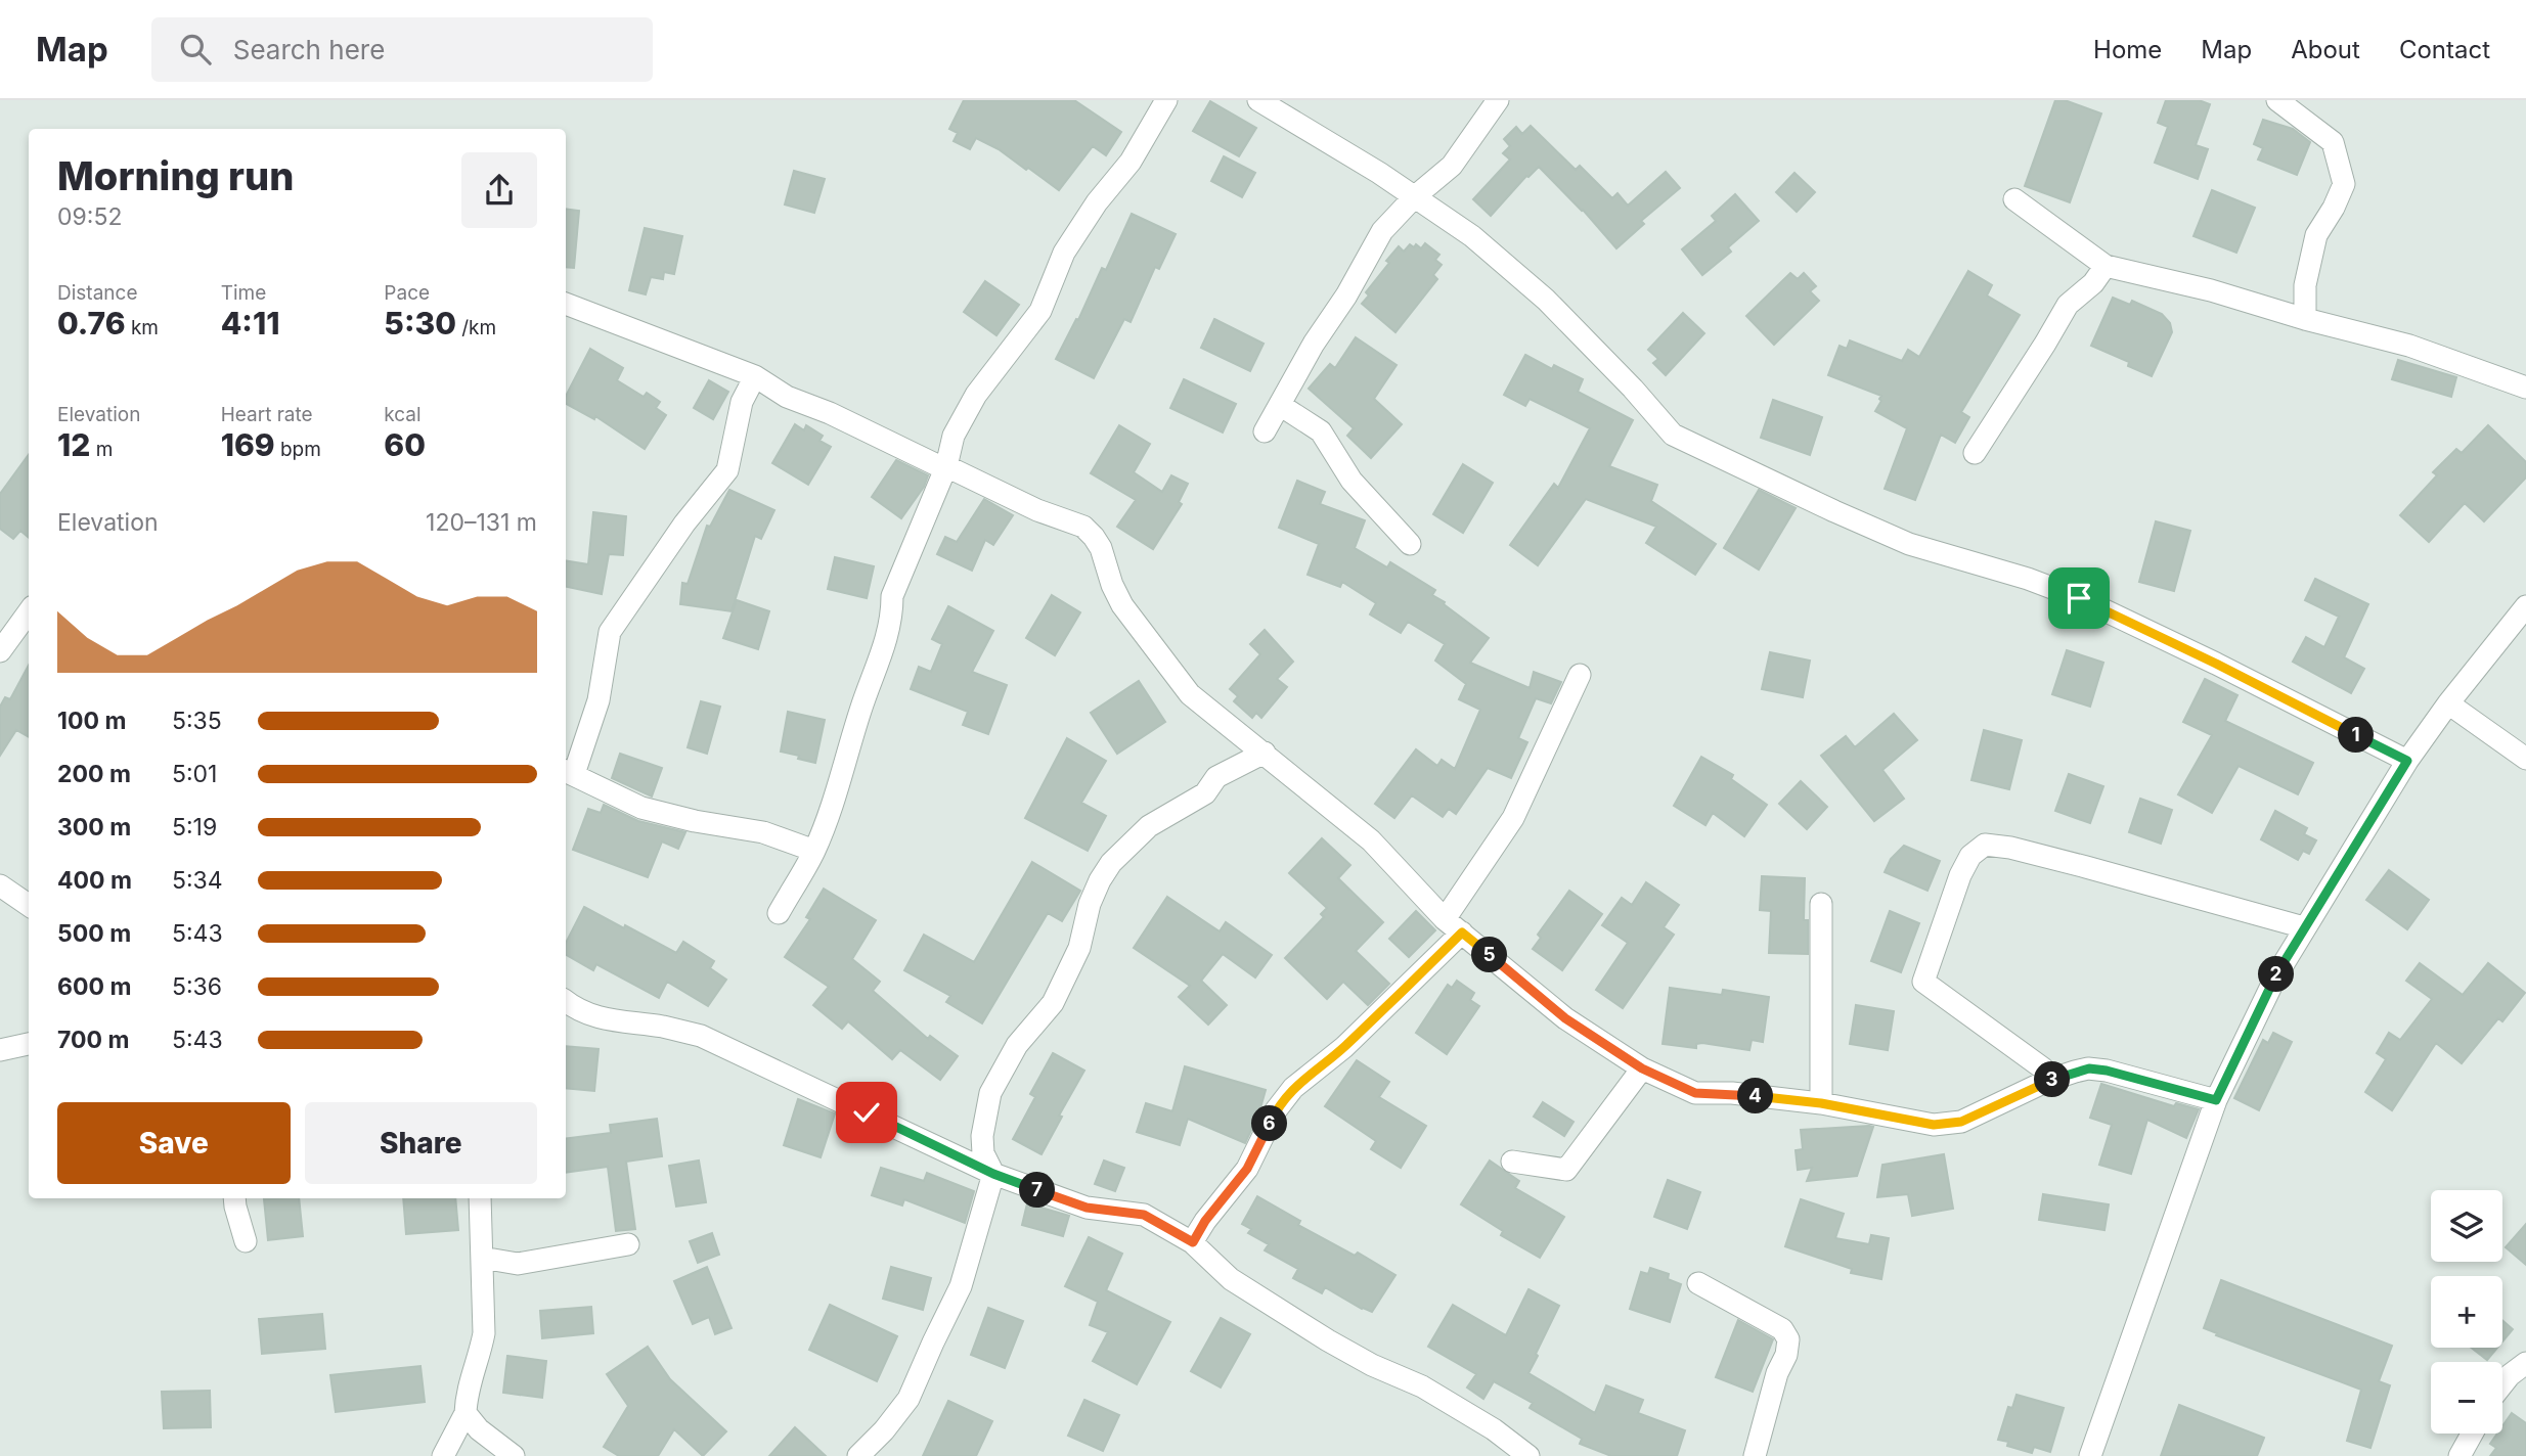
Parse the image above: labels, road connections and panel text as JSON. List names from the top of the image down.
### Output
{
  "page": {
    "header": "Map",
    "search": "Search here",
    "nav": [
      "Home",
      "Map",
      "About",
      "Contact"
    ],
    "heading": ["Morning run", "09:52"],
    "stats": [
      ["Distance", "0.76 km"],
      ["Time", "4:11"],
      ["Pace", "5:30 /km"],
      ["Elevation", "12 m"],
      ["Heart rate", "169 bpm"],
      ["kcal", "60"]
    ],
    "chart": ["Elevation", "120–131 m"],
    "list": [
      {
        "name": "100 m",
        "note": "5:35"
      },
      {
        "name": "200 m",
        "note": "5:01"
      },
      {
        "name": "300 m",
        "note": "5:19"
      },
      {
        "name": "400 m",
        "note": "5:34"
      },
      {
        "name": "500 m",
        "note": "5:43"
      },
      {
        "name": "600 m",
        "note": "5:36"
      },
      {
        "name": "700 m",
        "note": "5:43"
      }
    ],
    "pins": [
      "1",
      "5",
      "2",
      "3",
      "4",
      "6",
      "7"
    ],
    "buttons": ["Save", "Share"],
    "map_buttons": ["+", "−"]
  }
}
